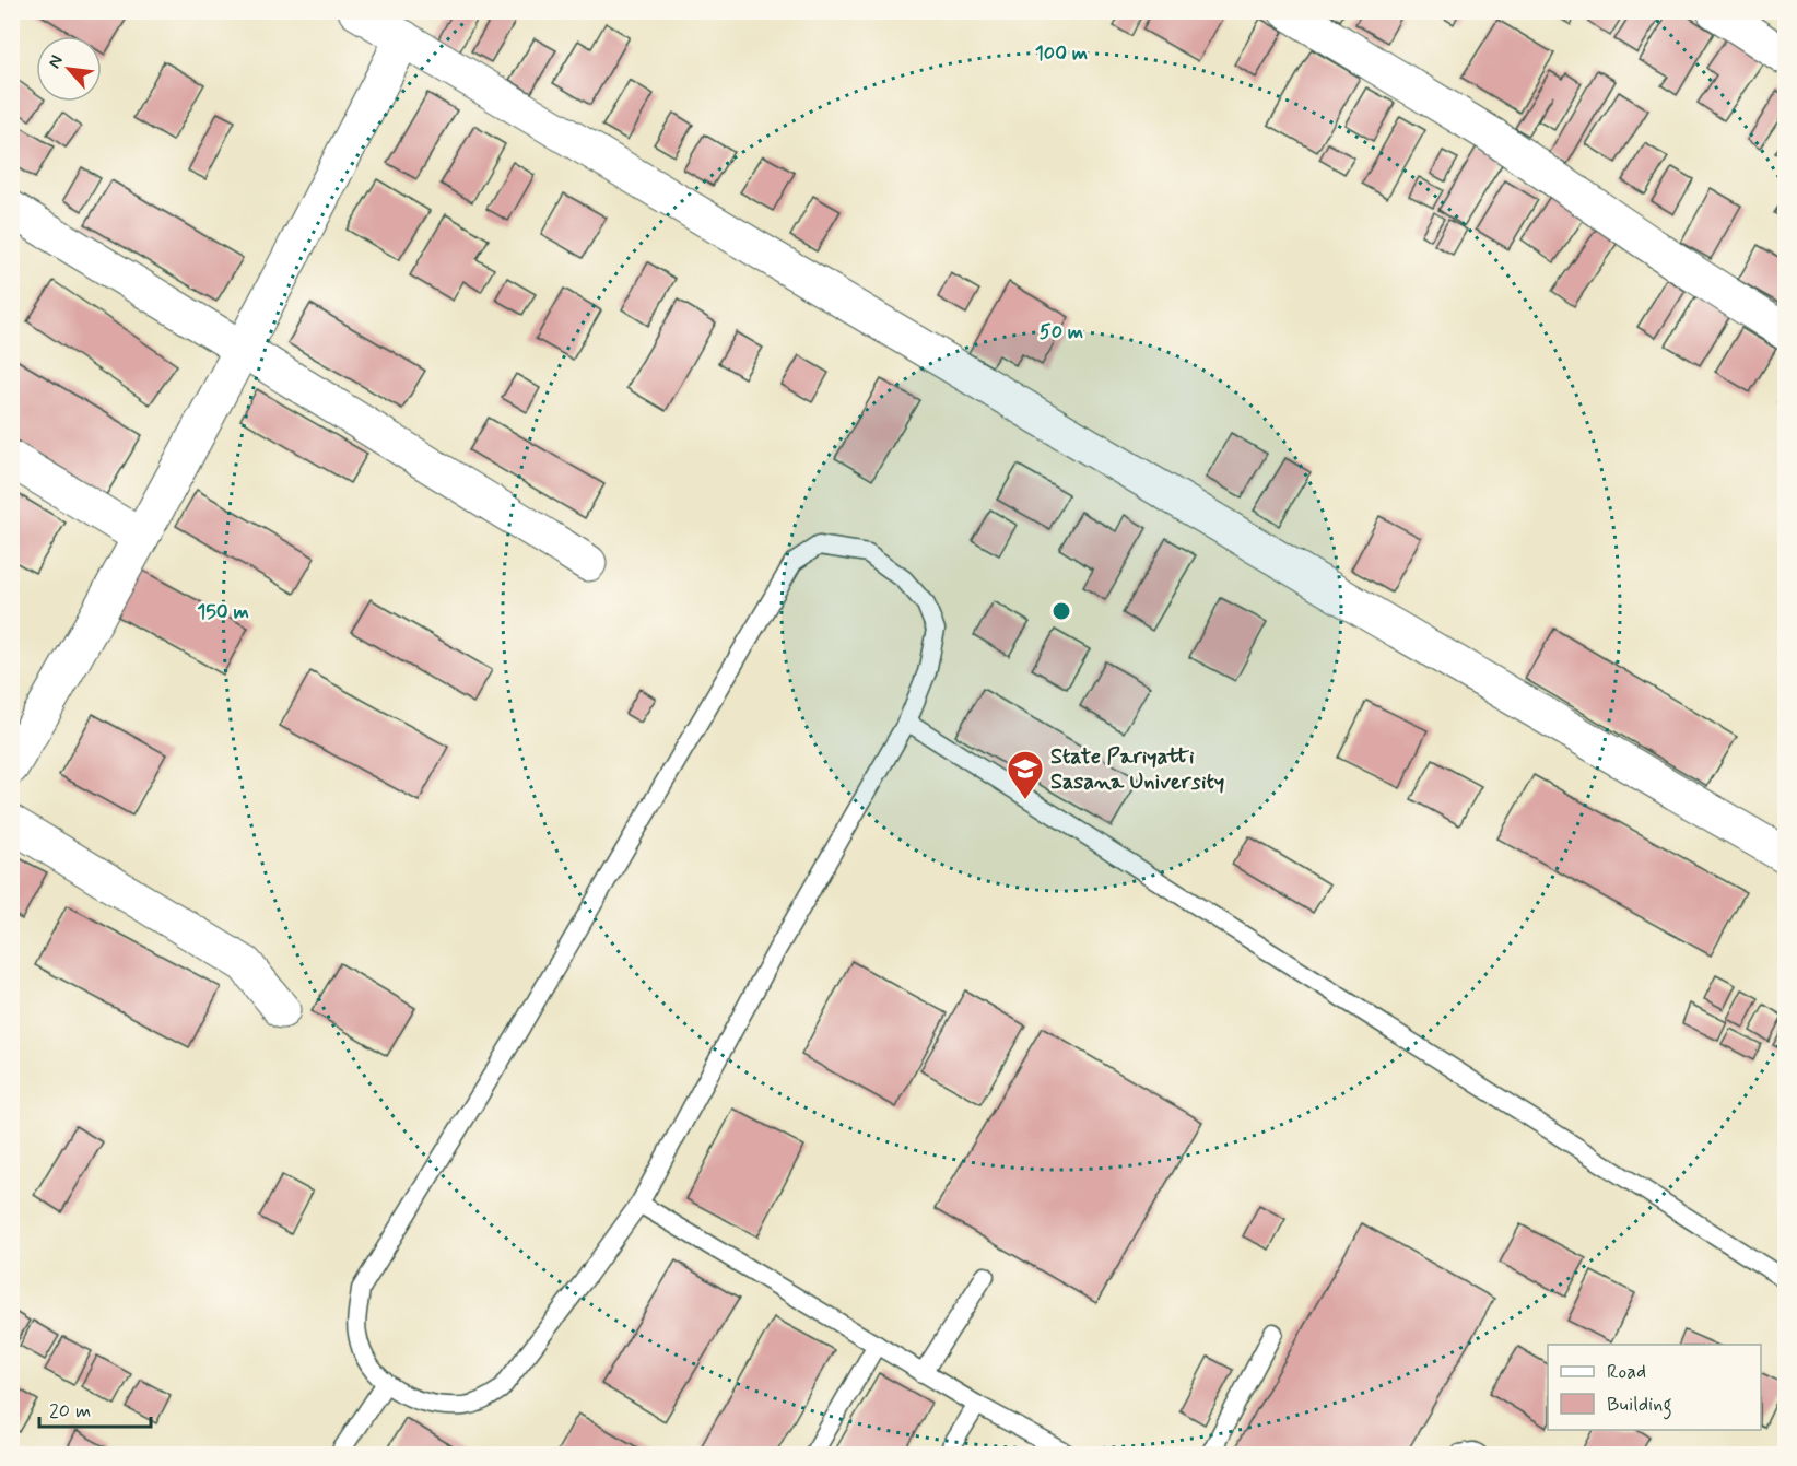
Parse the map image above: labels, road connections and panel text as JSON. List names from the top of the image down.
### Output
{
  "places": {
    "school or university": ["State Pariyatti Sasana University"]
  },
  "legend": ["Road", "Building"],
  "scale_bar": "20 m",
  "north": "top left",
  "rings": ["100 m", "50 m", "150 m"]
}
